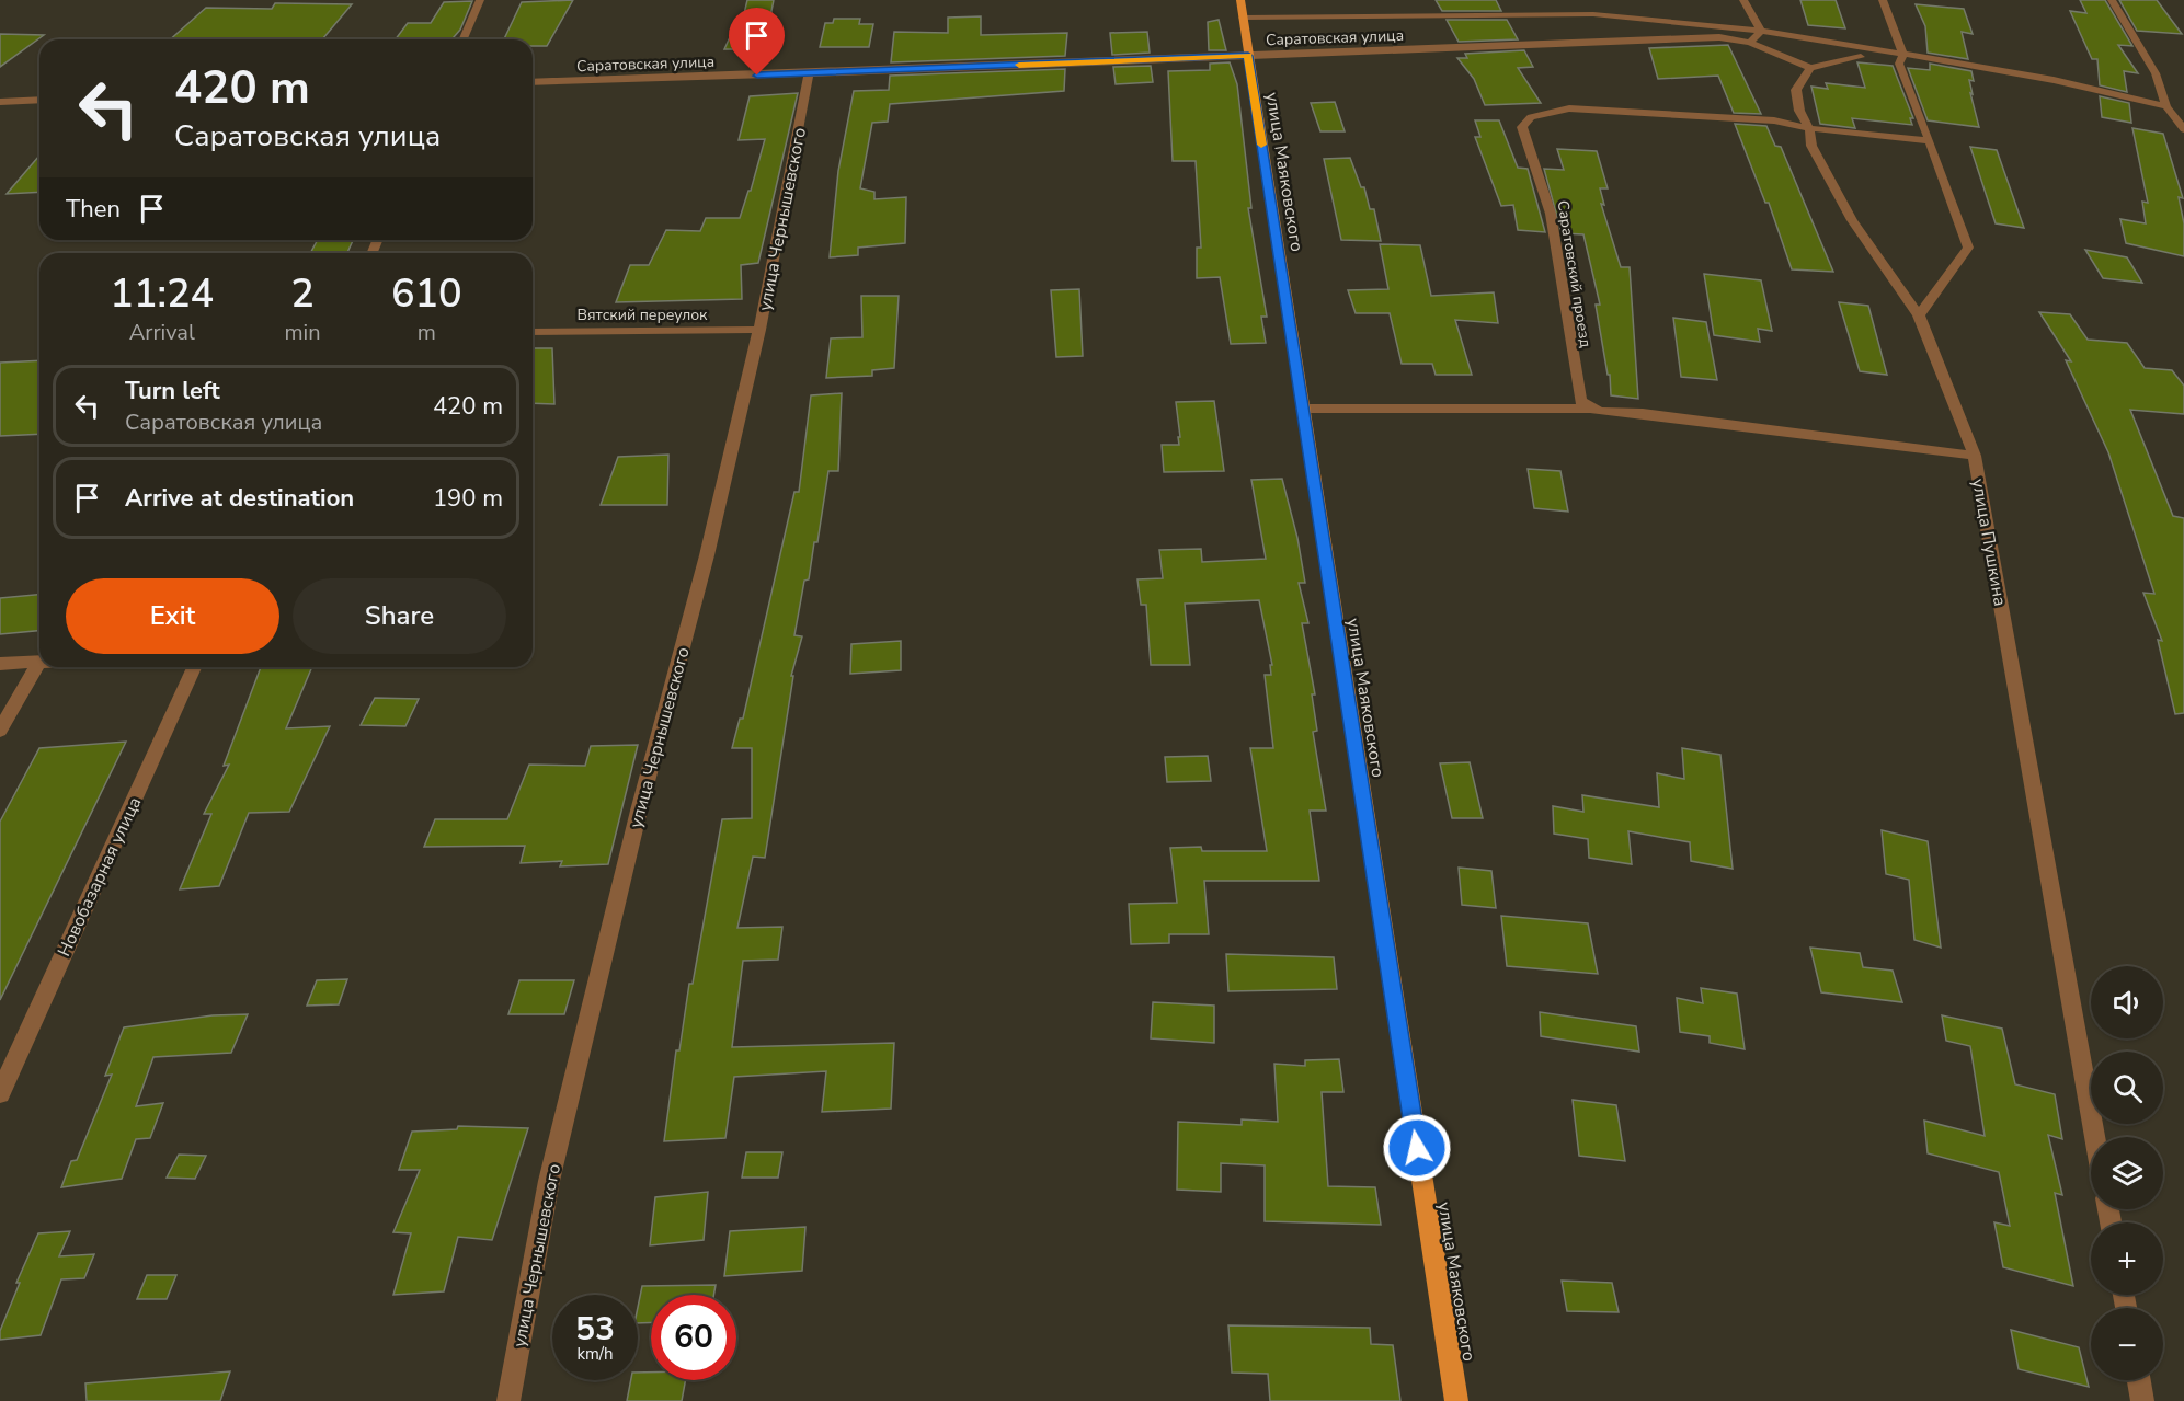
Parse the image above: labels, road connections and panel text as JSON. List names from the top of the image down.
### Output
{
  "streets": {
    "main road": ["улица Маяковского"],
    "street": [
      "Саратовская улица",
      "улица Чернышевского",
      "Саратовский проезд",
      "Вятский переулок",
      "улица Пушкина",
      "Новобазарная улица"
    ]
  },
  "crossings": [
    ["Саратовская улица", "улица Маяковского"],
    ["Саратовская улица", "улица Чернышевского"],
    ["улица Чернышевского", "Вятский переулок"],
    ["Саратовский проезд", "улица Пушкина"]
  ],
  "page": {
    "turn": ["420 m", "Саратовская улица"],
    "then": "Then",
    "eta": [
      "11:24",
      "Arrival",
      "2",
      "min",
      "610",
      "m"
    ],
    "list": [
      {
        "name": "Turn left",
        "note": "Саратовская улица",
        "value": "420 m"
      },
      {
        "name": "Arrive at destination",
        "value": "190 m"
      }
    ],
    "buttons": ["Exit", "Share"],
    "map_buttons": ["+", "−"],
    "speed": "53 km/h",
    "limit": "60"
  }
}
